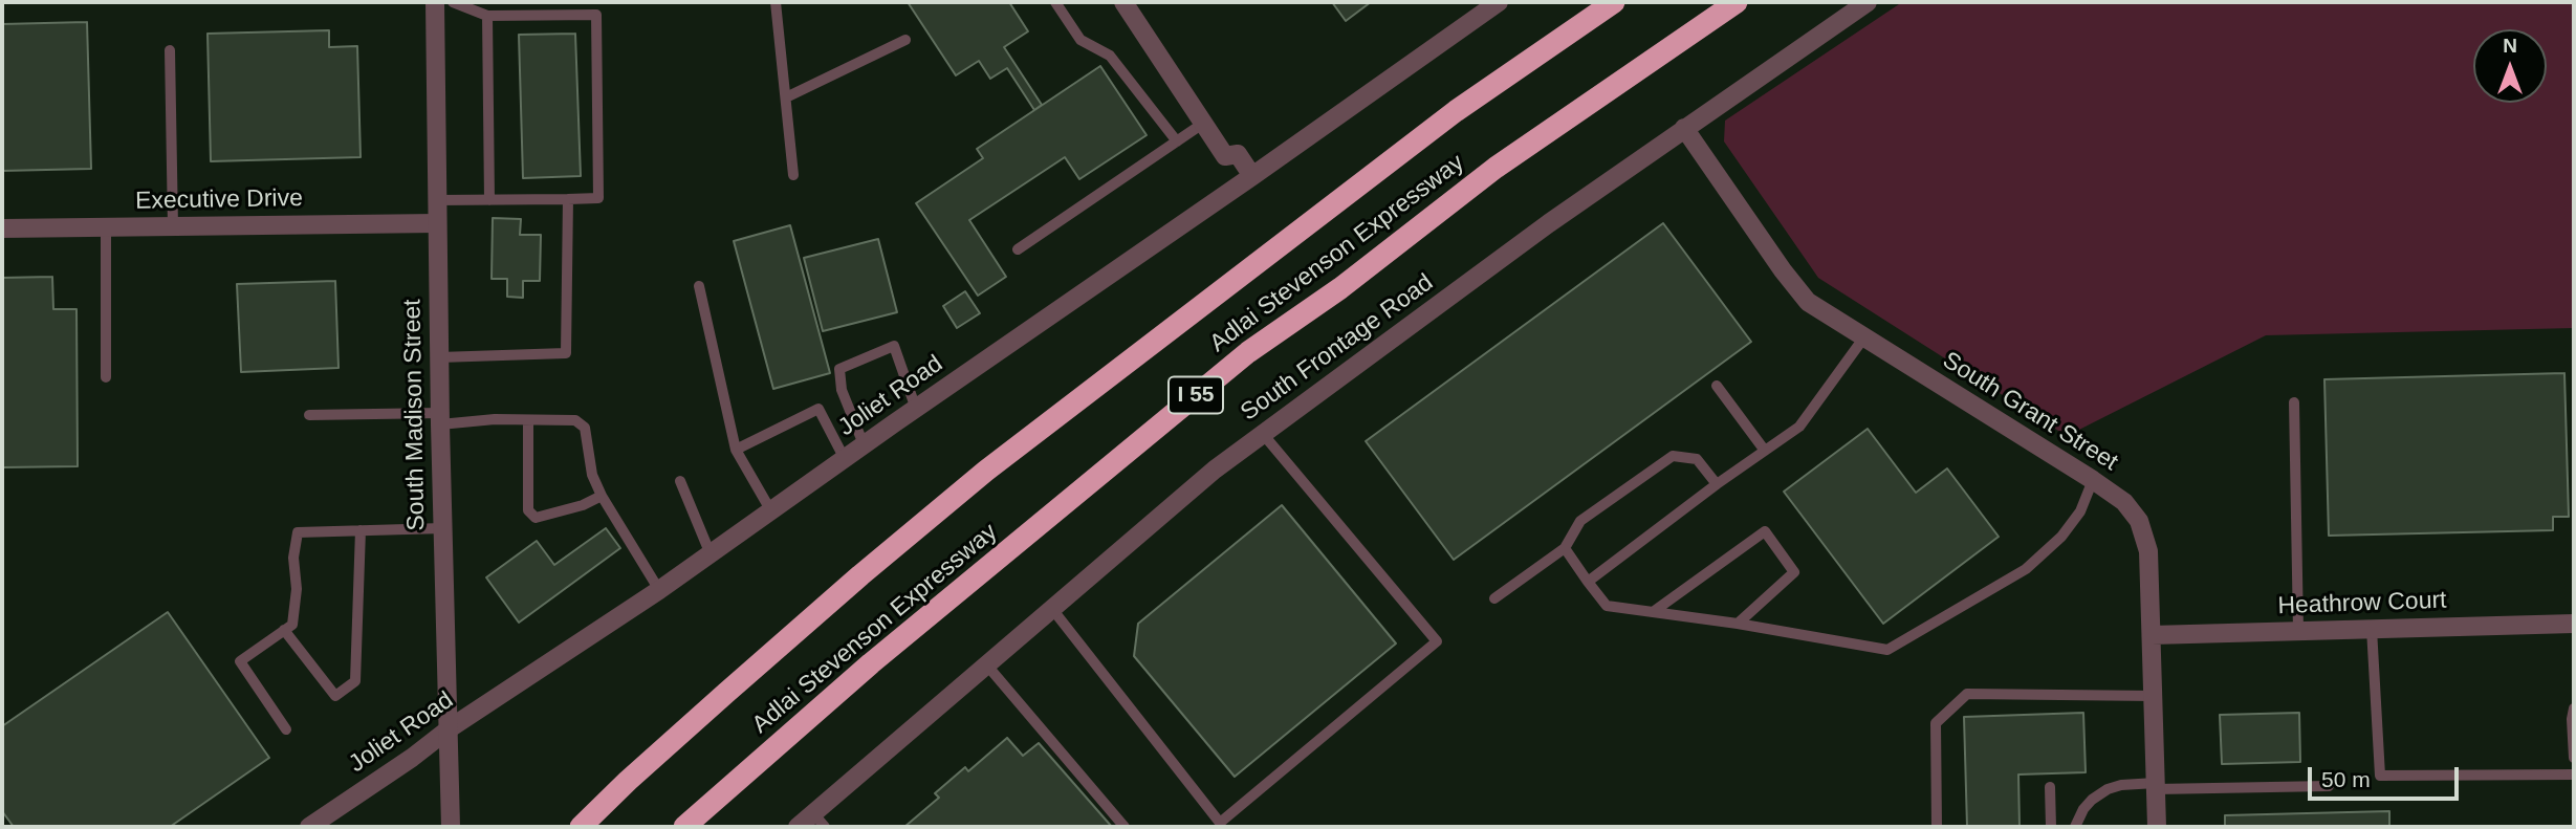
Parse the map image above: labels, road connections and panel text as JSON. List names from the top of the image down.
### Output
{
  "streets": {
    "highway": ["Adlai Stevenson Expressway", "I 55"],
    "street": [
      "Executive Drive",
      "South Frontage Road",
      "Joliet Road",
      "South Grant Street",
      "South Madison Street",
      "Heathrow Court"
    ]
  },
  "crossings": [
    ["Executive Drive", "South Madison Street"],
    ["South Frontage Road", "South Grant Street"],
    ["Joliet Road", "South Madison Street"],
    ["South Grant Street", "Heathrow Court"]
  ],
  "scale_bar": "50 m",
  "north": "top"
}
